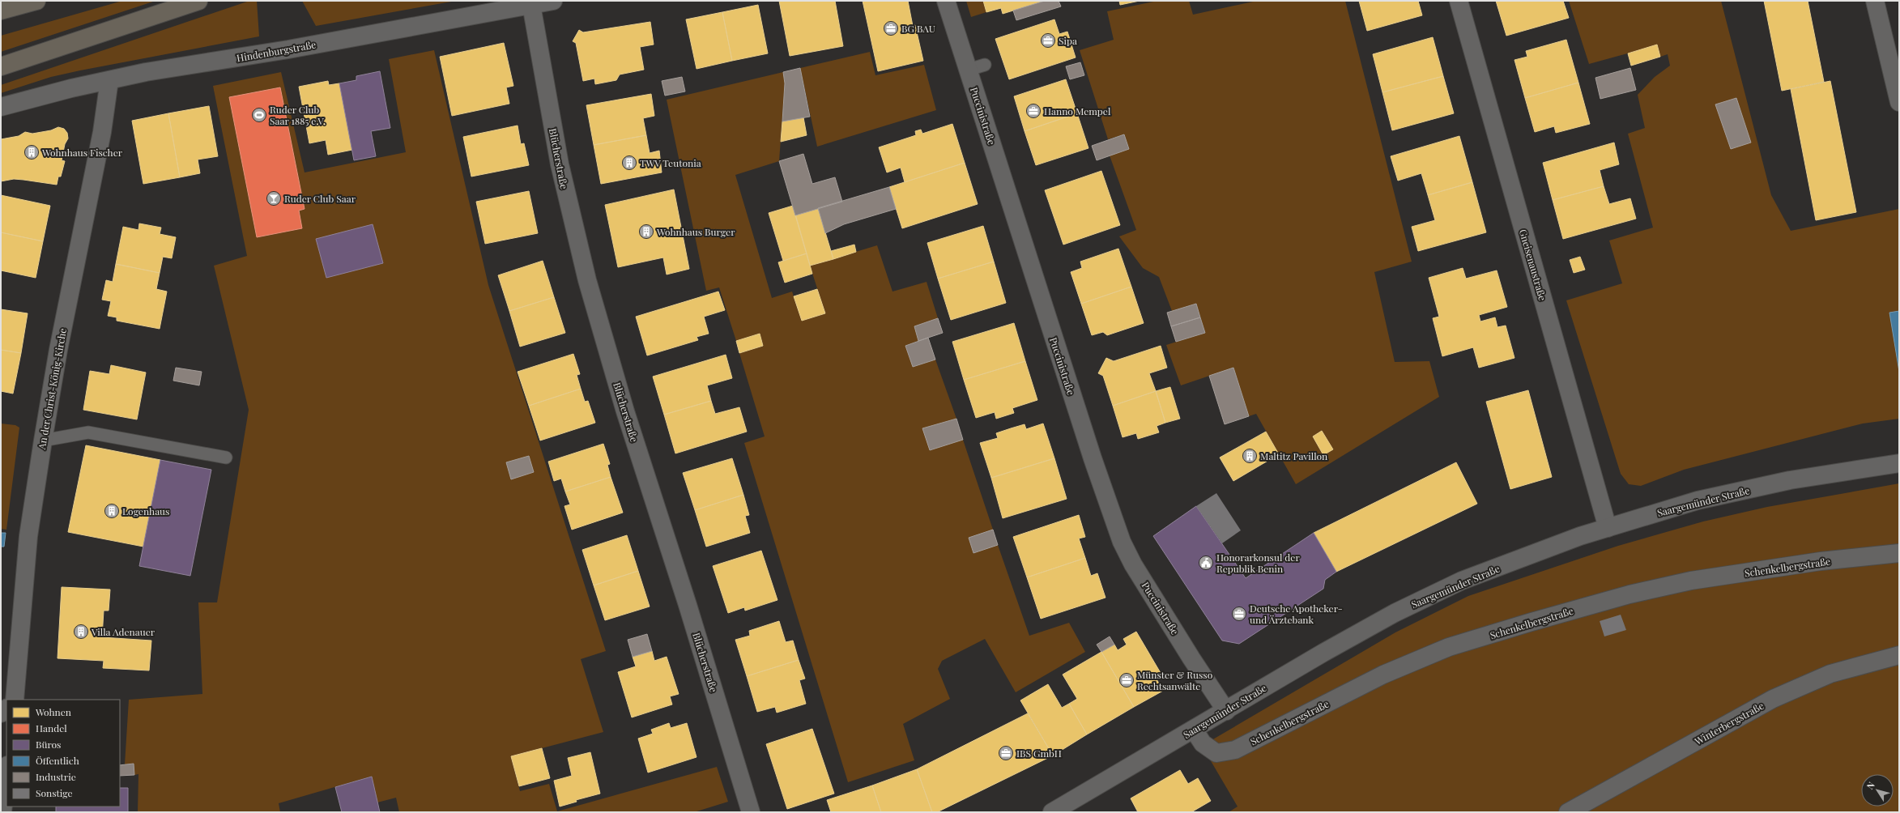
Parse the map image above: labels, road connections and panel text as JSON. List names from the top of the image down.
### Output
{
  "streets": {
    "street": [
      "Hindenburgstraße",
      "Puccinistraße",
      "Blücherstraße",
      "Gneisenaustraße",
      "An der Christ-König-Kirche",
      "Saargemünder Straße",
      "Schenkelbergstraße",
      "Winterbergstraße"
    ]
  },
  "crossings": [
    ["Hindenburgstraße", "Blücherstraße"],
    ["Hindenburgstraße", "An der Christ-König-Kirche"],
    ["Puccinistraße", "Saargemünder Straße"],
    ["Gneisenaustraße", "Saargemünder Straße"],
    ["Saargemünder Straße", "Schenkelbergstraße"]
  ],
  "places": {
    "office": [
      "BG BAU",
      "Sipa",
      "Hanno Mempel",
      "Deutsche Apotheker- und Ärztebank",
      "Münster & Russo Rechtsanwälte",
      "IBS GmbH"
    ],
    "sports": ["Ruder Club Saar 1885 e.V."],
    "building": [
      "Wohnhaus Fischer",
      "TWV Teutonia",
      "Wohnhaus Burger",
      "Maltitz Pavillon",
      "Logenhaus",
      "Villa Adenauer"
    ],
    "bar": ["Ruder Club Saar"],
    "public building": ["Honorarkonsul der Republik Benin"]
  },
  "legend": [
    "Wohnen",
    "Handel",
    "Büros",
    "Öffentlich",
    "Industrie",
    "Sonstige"
  ],
  "north": "top left"
}
